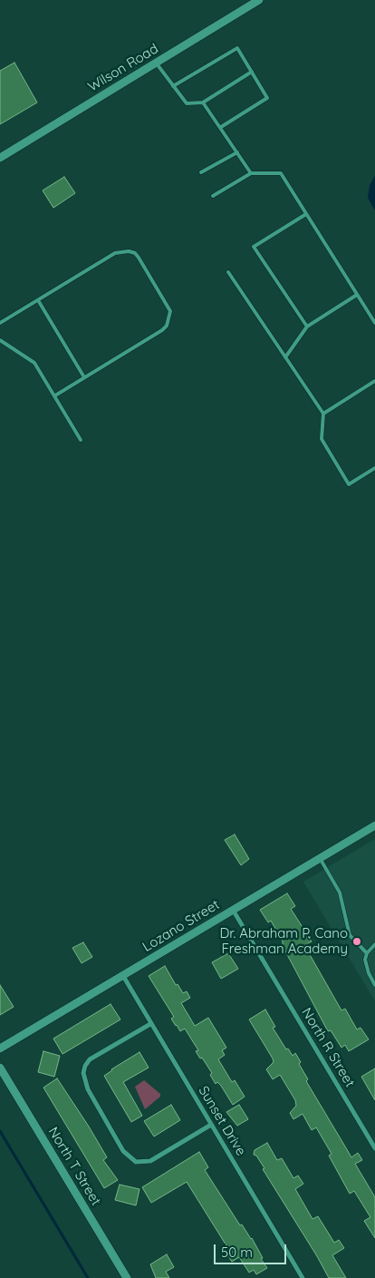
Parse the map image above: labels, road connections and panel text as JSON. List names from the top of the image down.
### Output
{
  "streets": {
    "street": [
      "Wilson Road",
      "Lozano Street",
      "North R Street",
      "Sunset Drive",
      "North T Street"
    ]
  },
  "crossings": [
    ["Lozano Street", "North R Street"],
    ["Lozano Street", "Sunset Drive"]
  ],
  "places": ["Dr. Abraham P. Cano Freshman Academy"],
  "scale_bar": "50 m"
}
